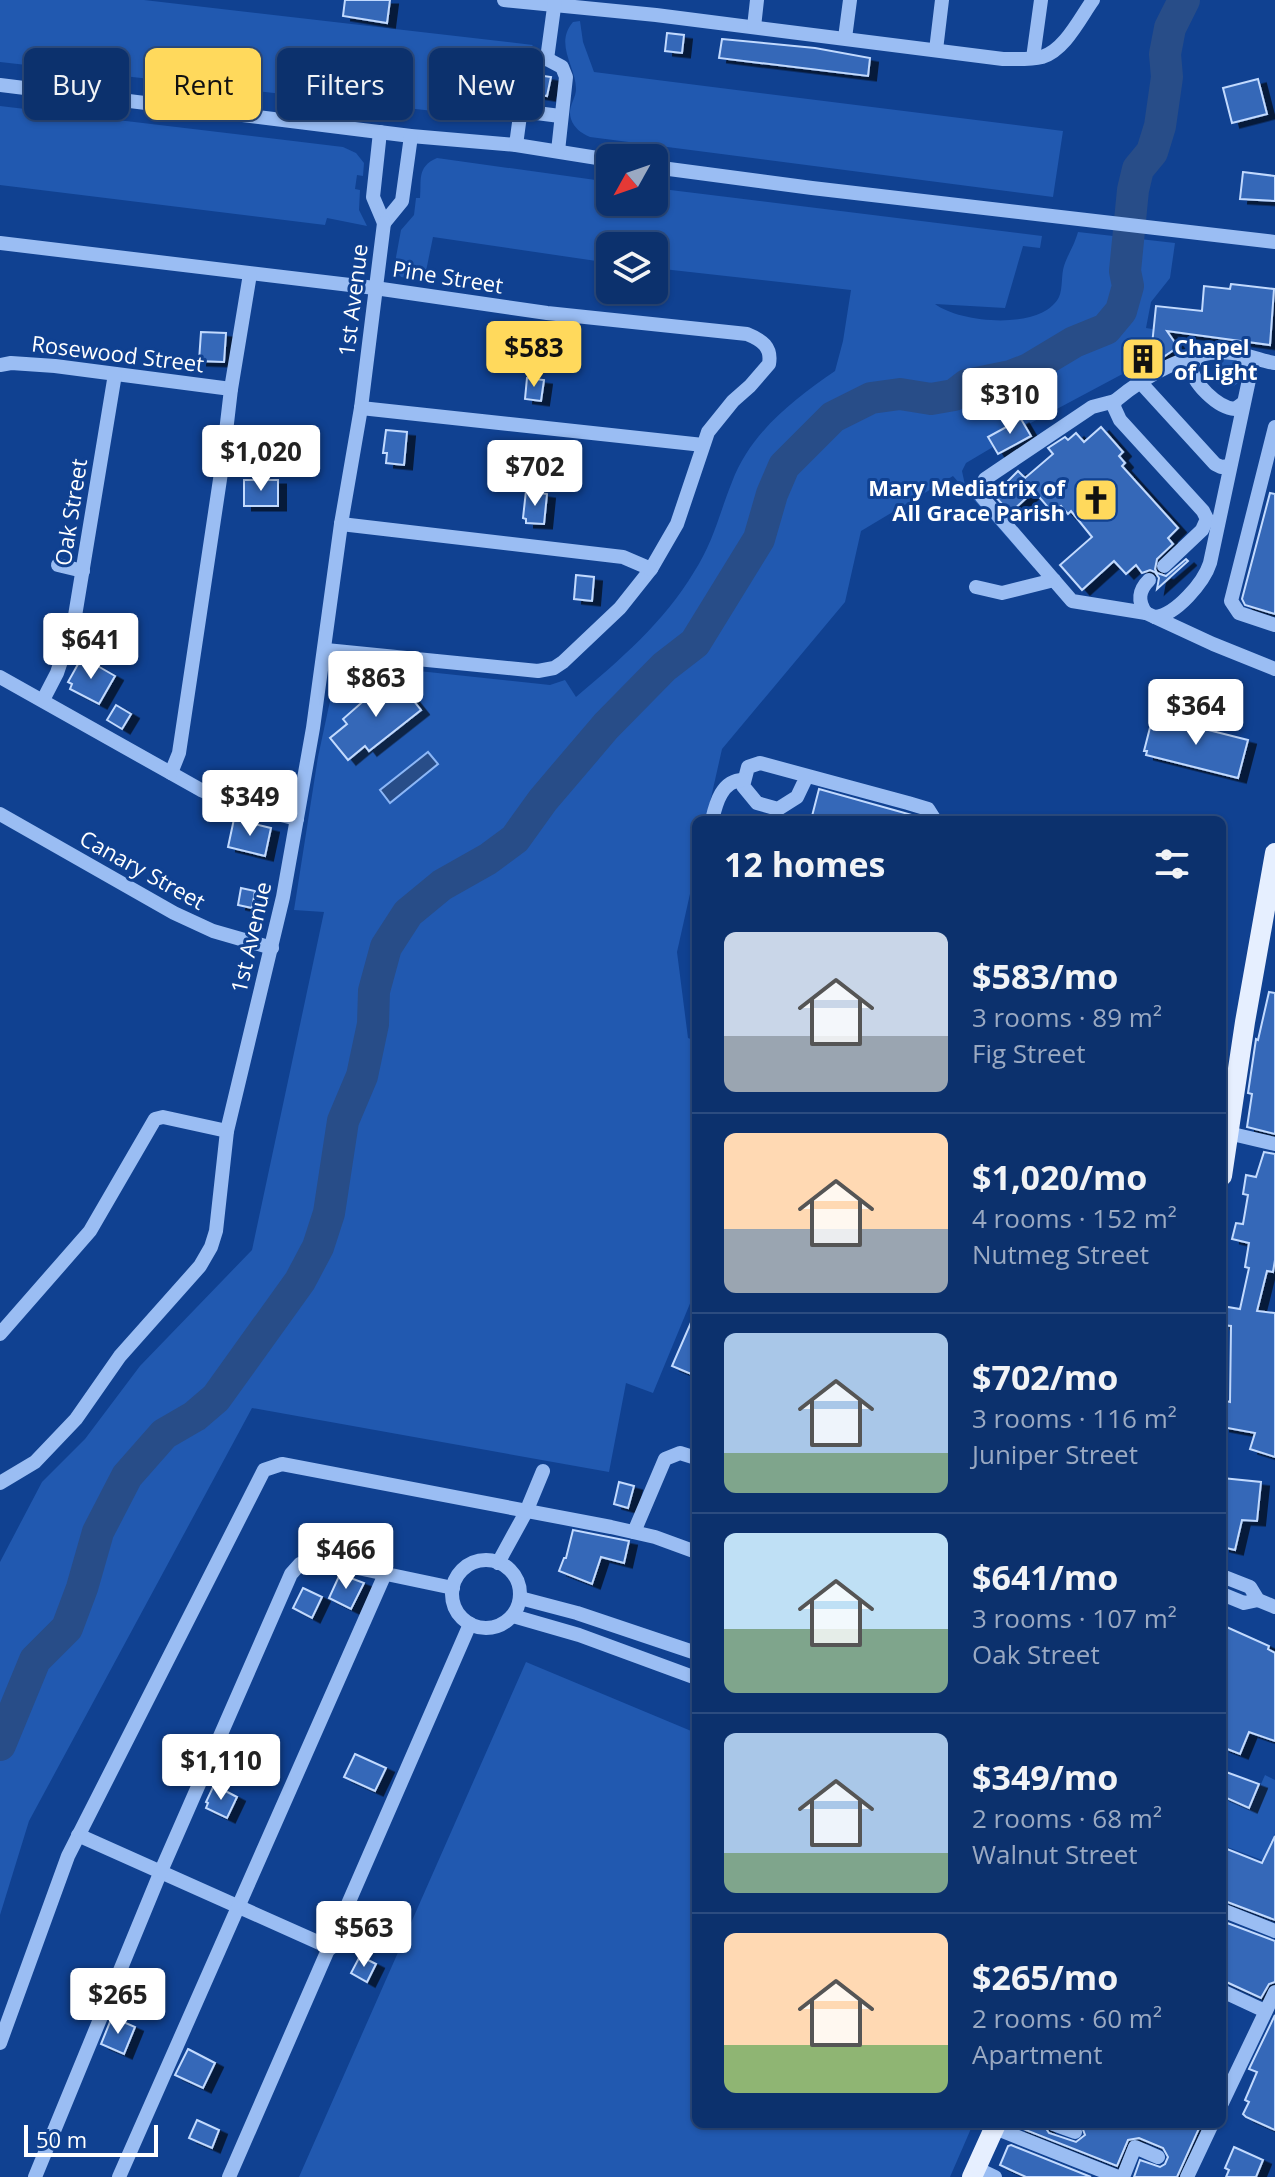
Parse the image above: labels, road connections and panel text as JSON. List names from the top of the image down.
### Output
{
  "streets": {
    "street": [
      "Pine Street",
      "1st Avenue",
      "Rosewood Street",
      "Oak Street",
      "Canary Street"
    ]
  },
  "crossings": [
    ["Pine Street", "1st Avenue"],
    ["1st Avenue", "Canary Street"],
    ["Rosewood Street", "Oak Street"]
  ],
  "places": {
    "building": ["Chapel of Light"],
    "church": ["Mary Mediatrix of All Grace Parish"]
  },
  "scale_bar": "50 m",
  "north": "bottom left",
  "page": {
    "chip": [
      "Buy",
      "Rent",
      "Filters",
      "New"
    ],
    "price": [
      "$583",
      "$310",
      "$1,020",
      "$702",
      "$641",
      "$863",
      "$364",
      "$349",
      "$466",
      "$1,110",
      "$563",
      "$265"
    ],
    "heading": "12 homes",
    "list": [
      {
        "name": "$583/mo",
        "note": "3 rooms · 89 m² · Fig Street"
      },
      {
        "name": "$1,020/mo",
        "note": "4 rooms · 152 m² · Nutmeg Street"
      },
      {
        "name": "$702/mo",
        "note": "3 rooms · 116 m² · Juniper Street"
      },
      {
        "name": "$641/mo",
        "note": "3 rooms · 107 m² · Oak Street"
      },
      {
        "name": "$349/mo",
        "note": "2 rooms · 68 m² · Walnut Street"
      },
      {
        "name": "$265/mo",
        "note": "2 rooms · 60 m² · Apartment"
      }
    ],
    "scale": "50 m"
  }
}
